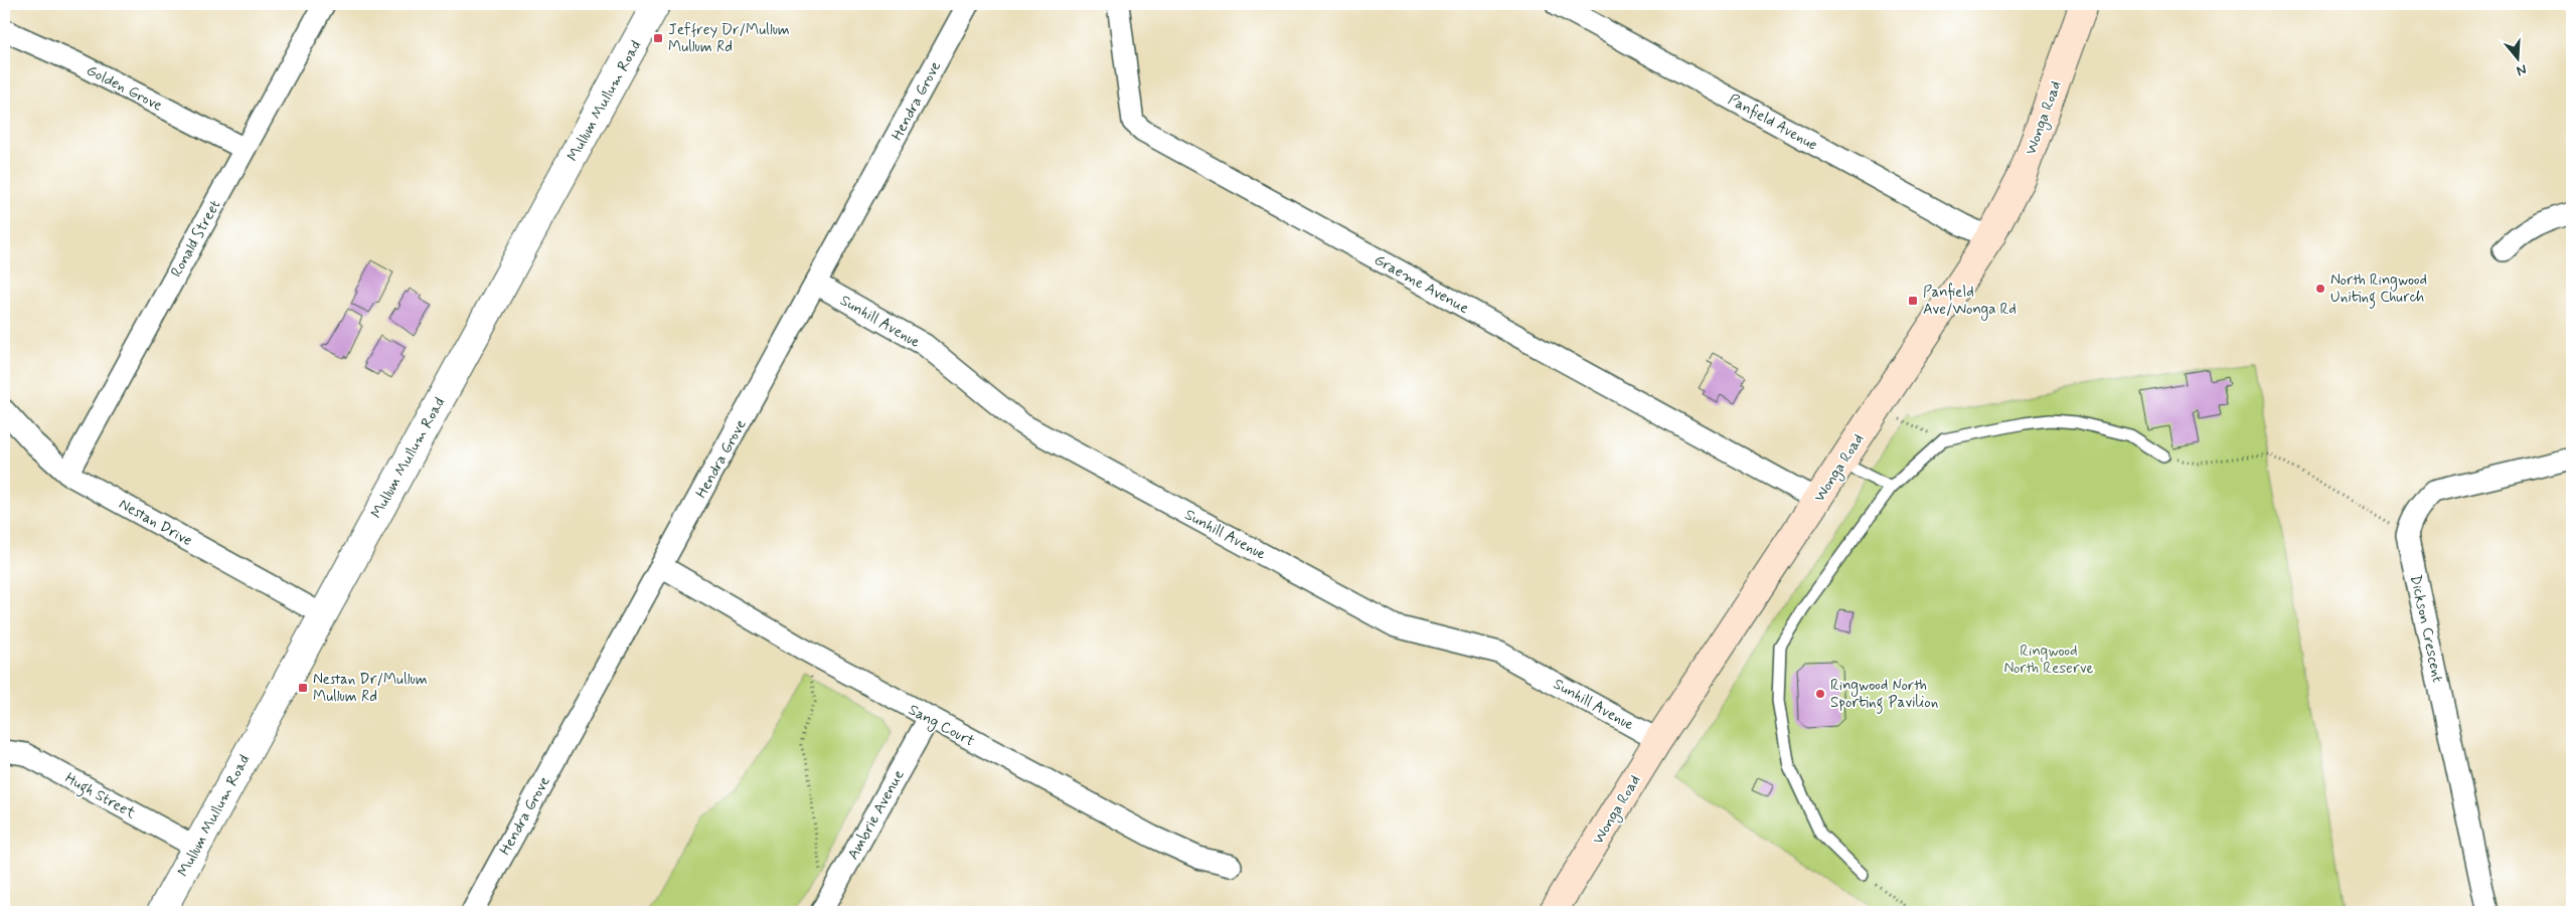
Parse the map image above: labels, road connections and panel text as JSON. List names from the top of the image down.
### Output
{
  "streets": {
    "main road": ["Wonga Road"],
    "street": [
      "Golden Grove",
      "Mullum Mullum Road",
      "Hendra Grove",
      "Panfield Avenue",
      "Ronald Street",
      "Graeme Avenue",
      "Sunhill Avenue",
      "Nestan Drive",
      "Dickson Crescent",
      "Sang Court",
      "Hugh Street",
      "Ambrie Avenue"
    ]
  },
  "crossings": [
    ["Golden Grove", "Ronald Street"],
    ["Mullum Mullum Road", "Nestan Drive"],
    ["Mullum Mullum Road", "Hugh Street"],
    ["Hendra Grove", "Sunhill Avenue"],
    ["Hendra Grove", "Sang Court"],
    ["Wonga Road", "Panfield Avenue"],
    ["Wonga Road", "Graeme Avenue"],
    ["Wonga Road", "Sunhill Avenue"],
    ["Ronald Street", "Nestan Drive"],
    ["Sang Court", "Ambrie Avenue"]
  ],
  "parks": ["Ringwood North Reserve"],
  "places": {
    "transit": ["Jeffrey Dr/Mullum Mullum Rd", "Panfield Ave/Wonga Rd", "Nestan Dr/Mullum Mullum Rd"],
    "other": ["North Ringwood Uniting Church", "Ringwood North Sporting Pavilion"]
  },
  "north": "bottom"
}
